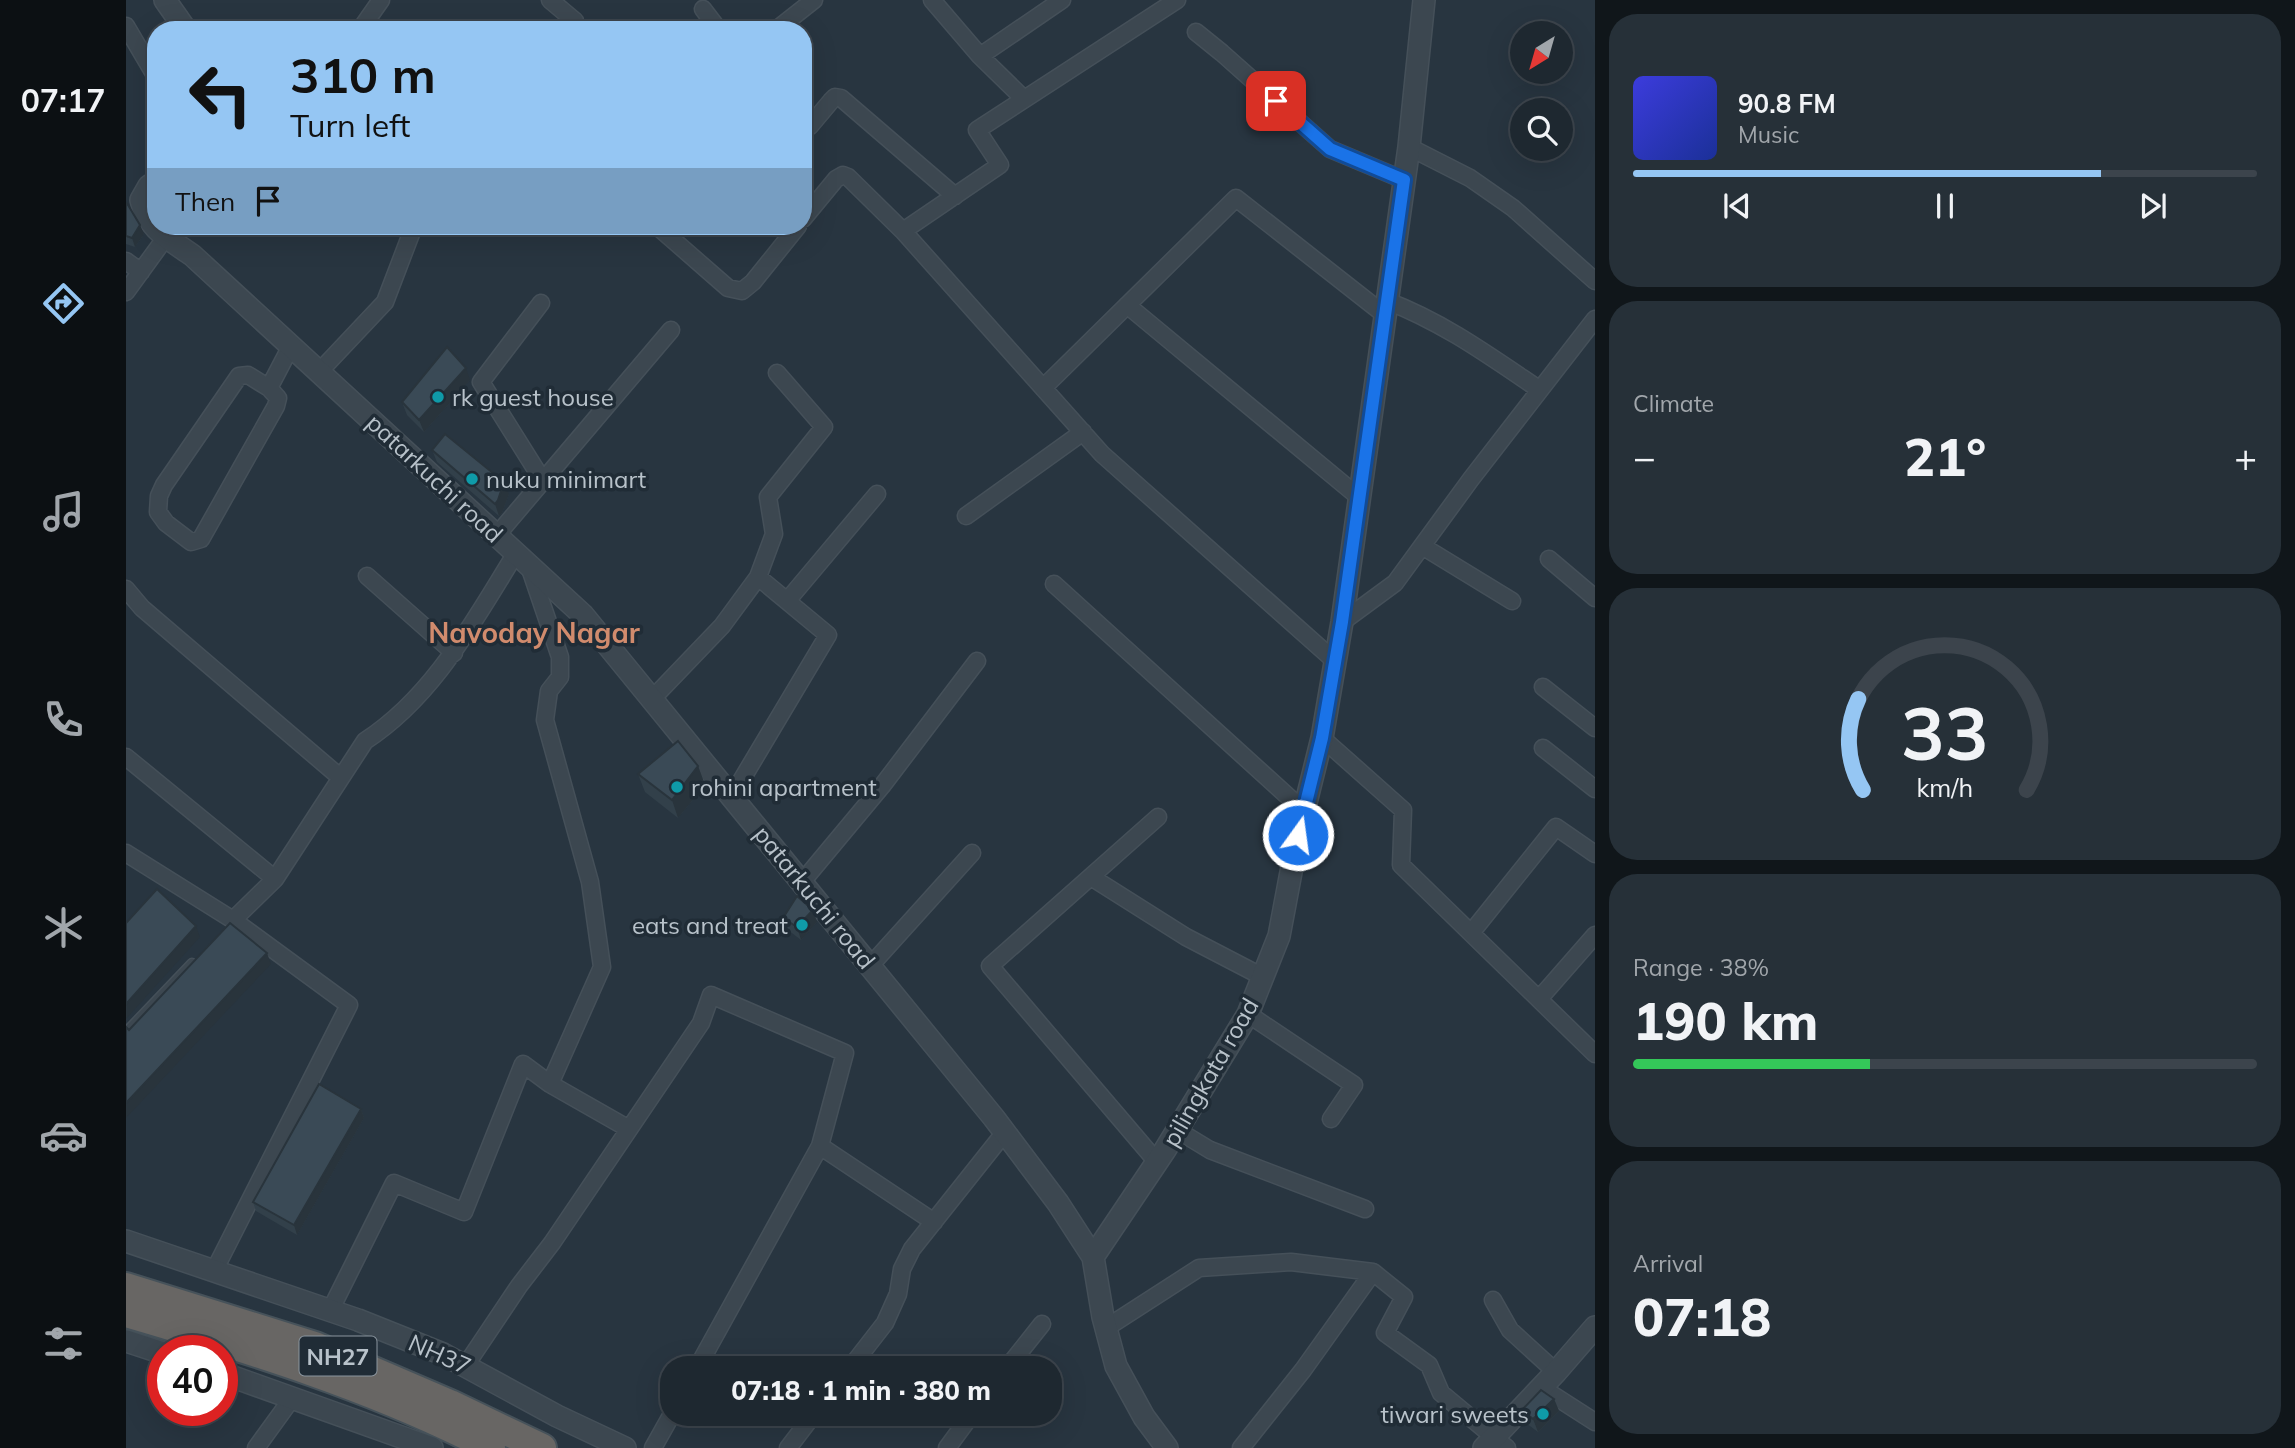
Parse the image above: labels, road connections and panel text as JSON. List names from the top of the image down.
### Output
{
  "streets": {
    "highway": ["NH27"],
    "street": ["patarkuchi road", "pilingkata road", "NH37"]
  },
  "crossings": [
    ["patarkuchi road", "pilingkata road"]
  ],
  "districts": ["Navoday Nagar"],
  "places": [
    "rk guest house",
    "nuku minimart",
    "rohini apartment",
    "eats and treat",
    "tiwari sweets"
  ],
  "north": "bottom left",
  "page": {
    "tabs": "07:17",
    "turn": ["310 m", "Turn left"],
    "song": ["90.8 FM", "Music"],
    "then": "Then",
    "tile": [
      "Climate",
      ["Range · 38%", "190 km"],
      ["Arrival", "07:18"]
    ],
    "heat": ["−", "21°", "+"],
    "limit": "40",
    "trip": "07:18 · 1 min · 380 m",
    "gauge": ["33", "km/h"]
  }
}
